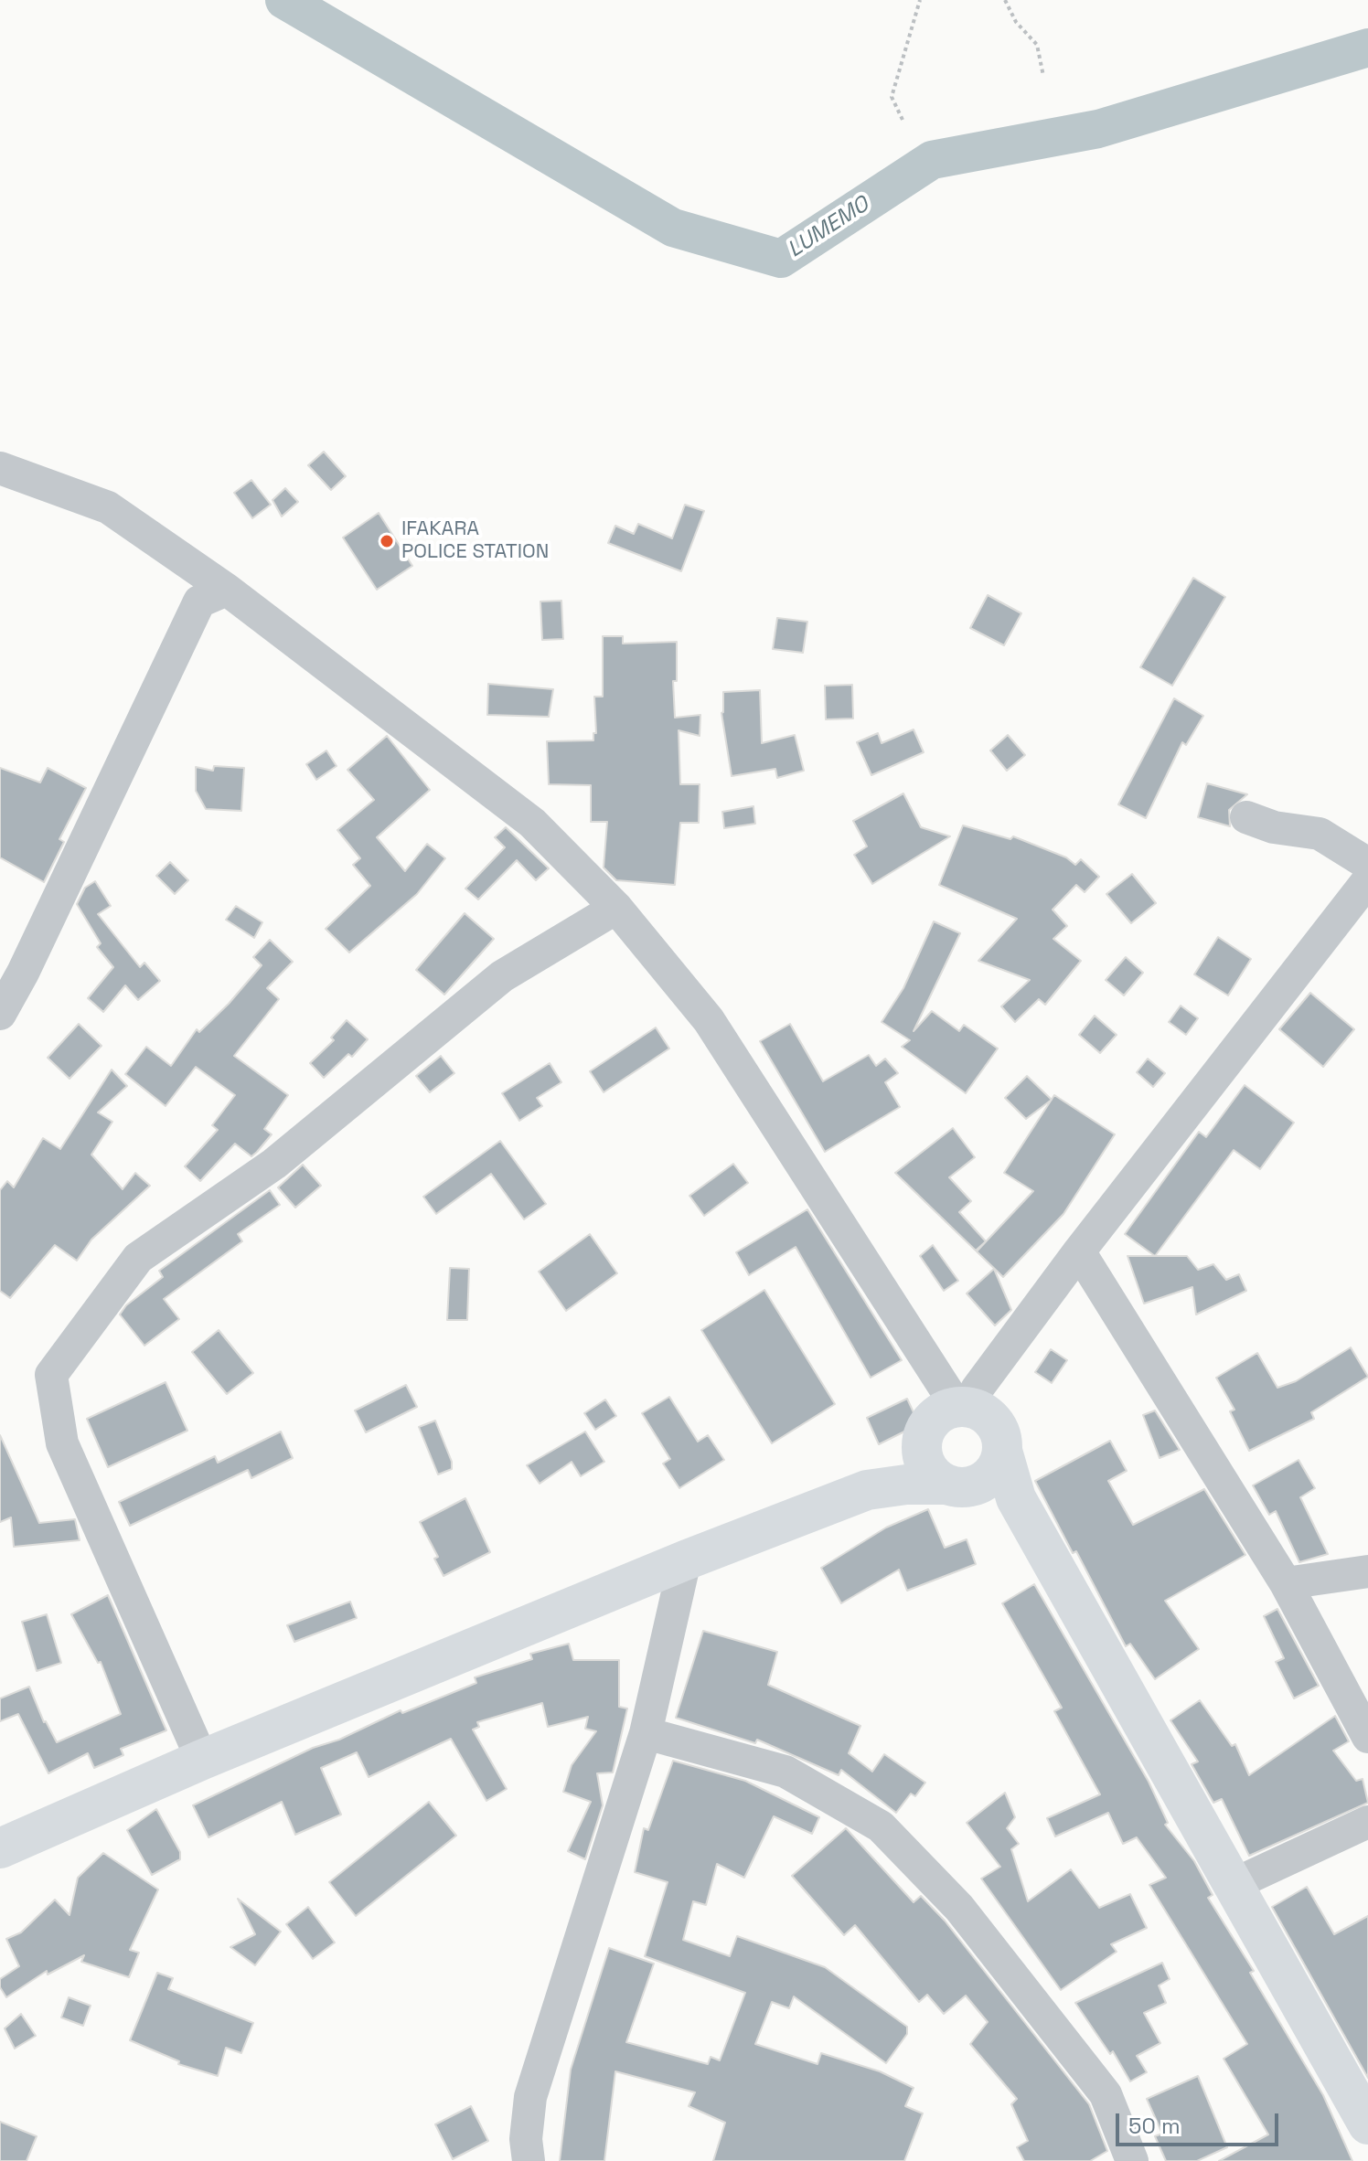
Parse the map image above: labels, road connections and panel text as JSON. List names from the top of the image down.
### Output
{
  "water": ["LUMEMO"],
  "places": ["IFAKARA POLICE STATION"],
  "scale_bar": "50 m"
}
